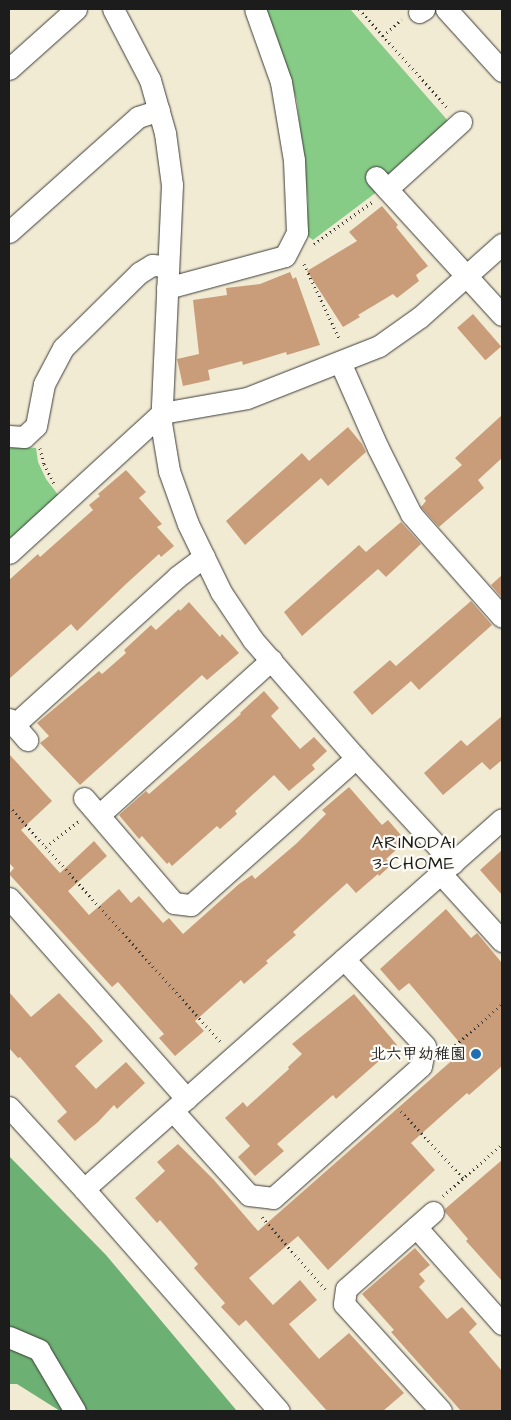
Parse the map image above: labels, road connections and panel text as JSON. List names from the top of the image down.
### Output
{
  "districts": ["ARINODAI 3-CHOME"],
  "places": ["北六甲幼稚園"]
}
